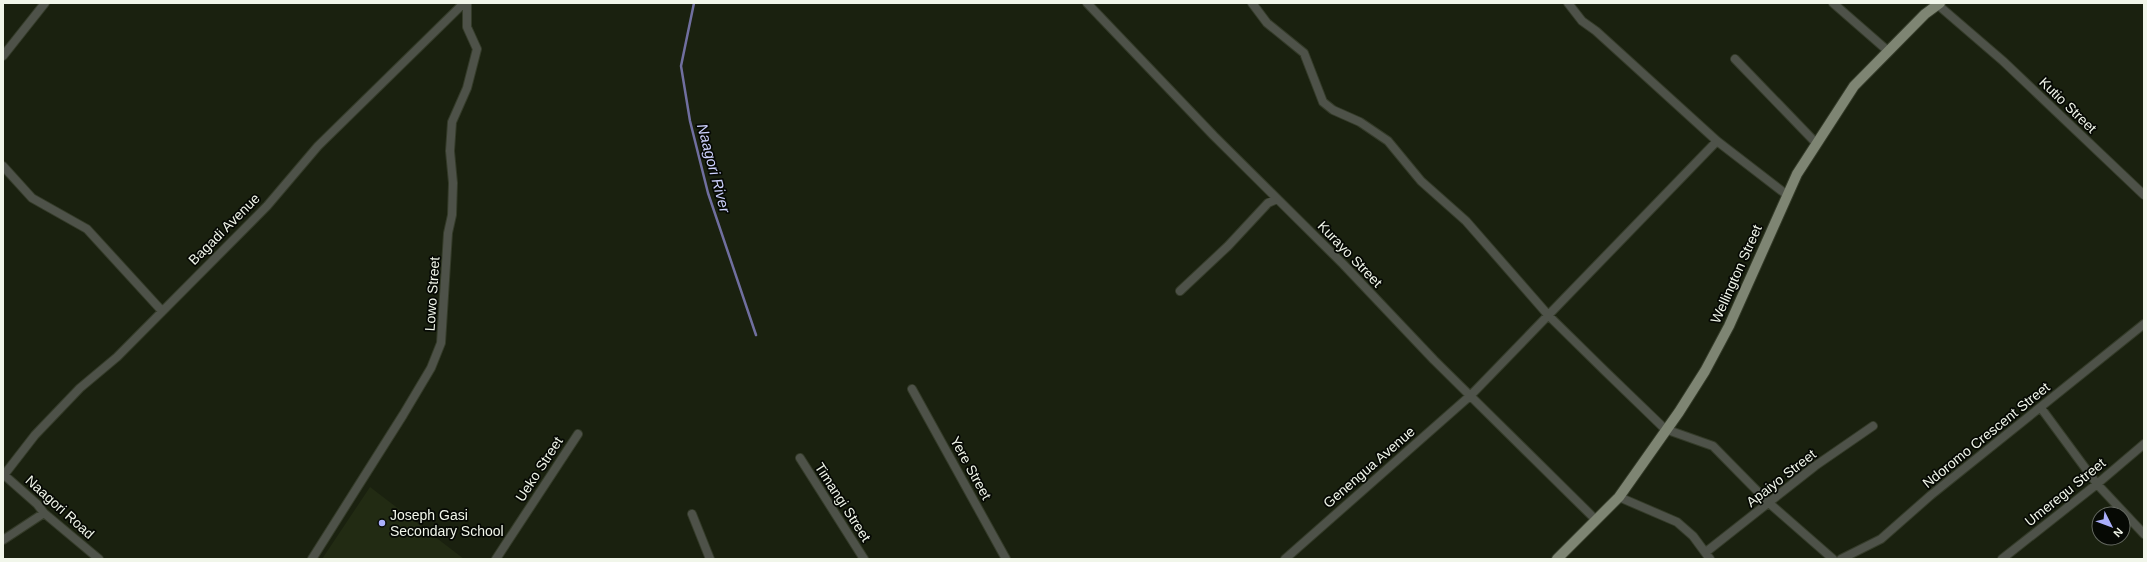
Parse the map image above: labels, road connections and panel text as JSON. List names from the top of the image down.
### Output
{
  "streets": {
    "main road": ["Wellington Street"],
    "street": [
      "Kutio Street",
      "Bagadi Avenue",
      "Kurayo Street",
      "Lowo Street",
      "Ndoromo Crescent Street",
      "Genengua Avenue",
      "Yere Street",
      "Ueko Street",
      "Apaiyo Street",
      "Umeregu Street",
      "Timangi Street",
      "Naagori Road"
    ]
  },
  "crossings": [
    ["Kutio Street", "Wellington Street"],
    ["Bagadi Avenue", "Naagori Road"],
    ["Kurayo Street", "Wellington Street"],
    ["Kurayo Street", "Genengua Avenue"]
  ],
  "water": ["Naagori River"],
  "places": ["Joseph Gasi Secondary School"],
  "north": "bottom right"
}
